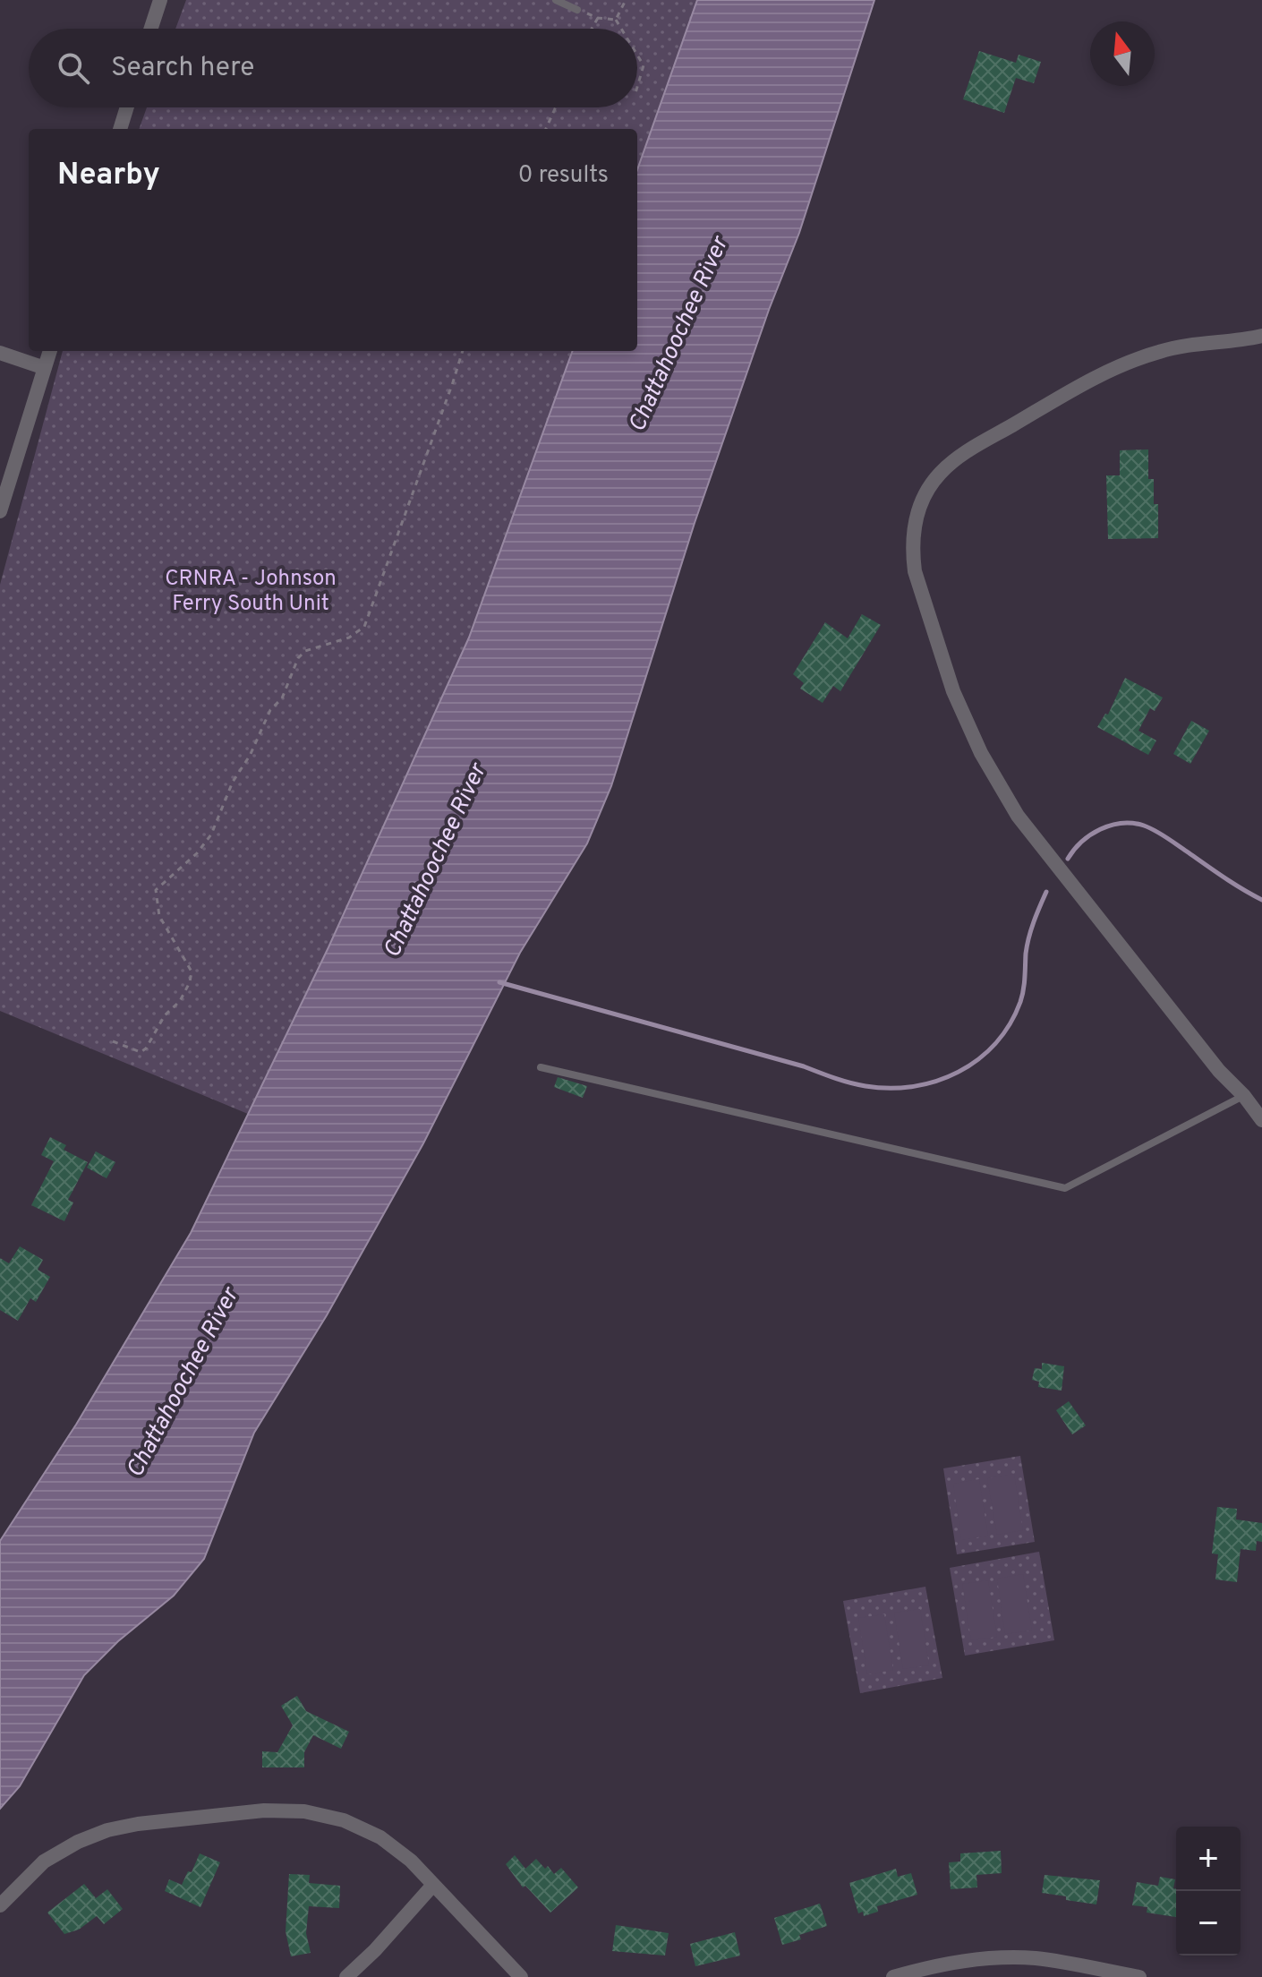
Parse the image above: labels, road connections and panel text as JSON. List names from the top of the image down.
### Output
{
  "water": ["Chattahoochee River"],
  "parks": ["CRNRA - Johnson Ferry South Unit"],
  "north": "top",
  "page": {
    "search": "Search here",
    "heading": ["Nearby", "0 results"],
    "map_buttons": ["+", "−"]
  }
}
